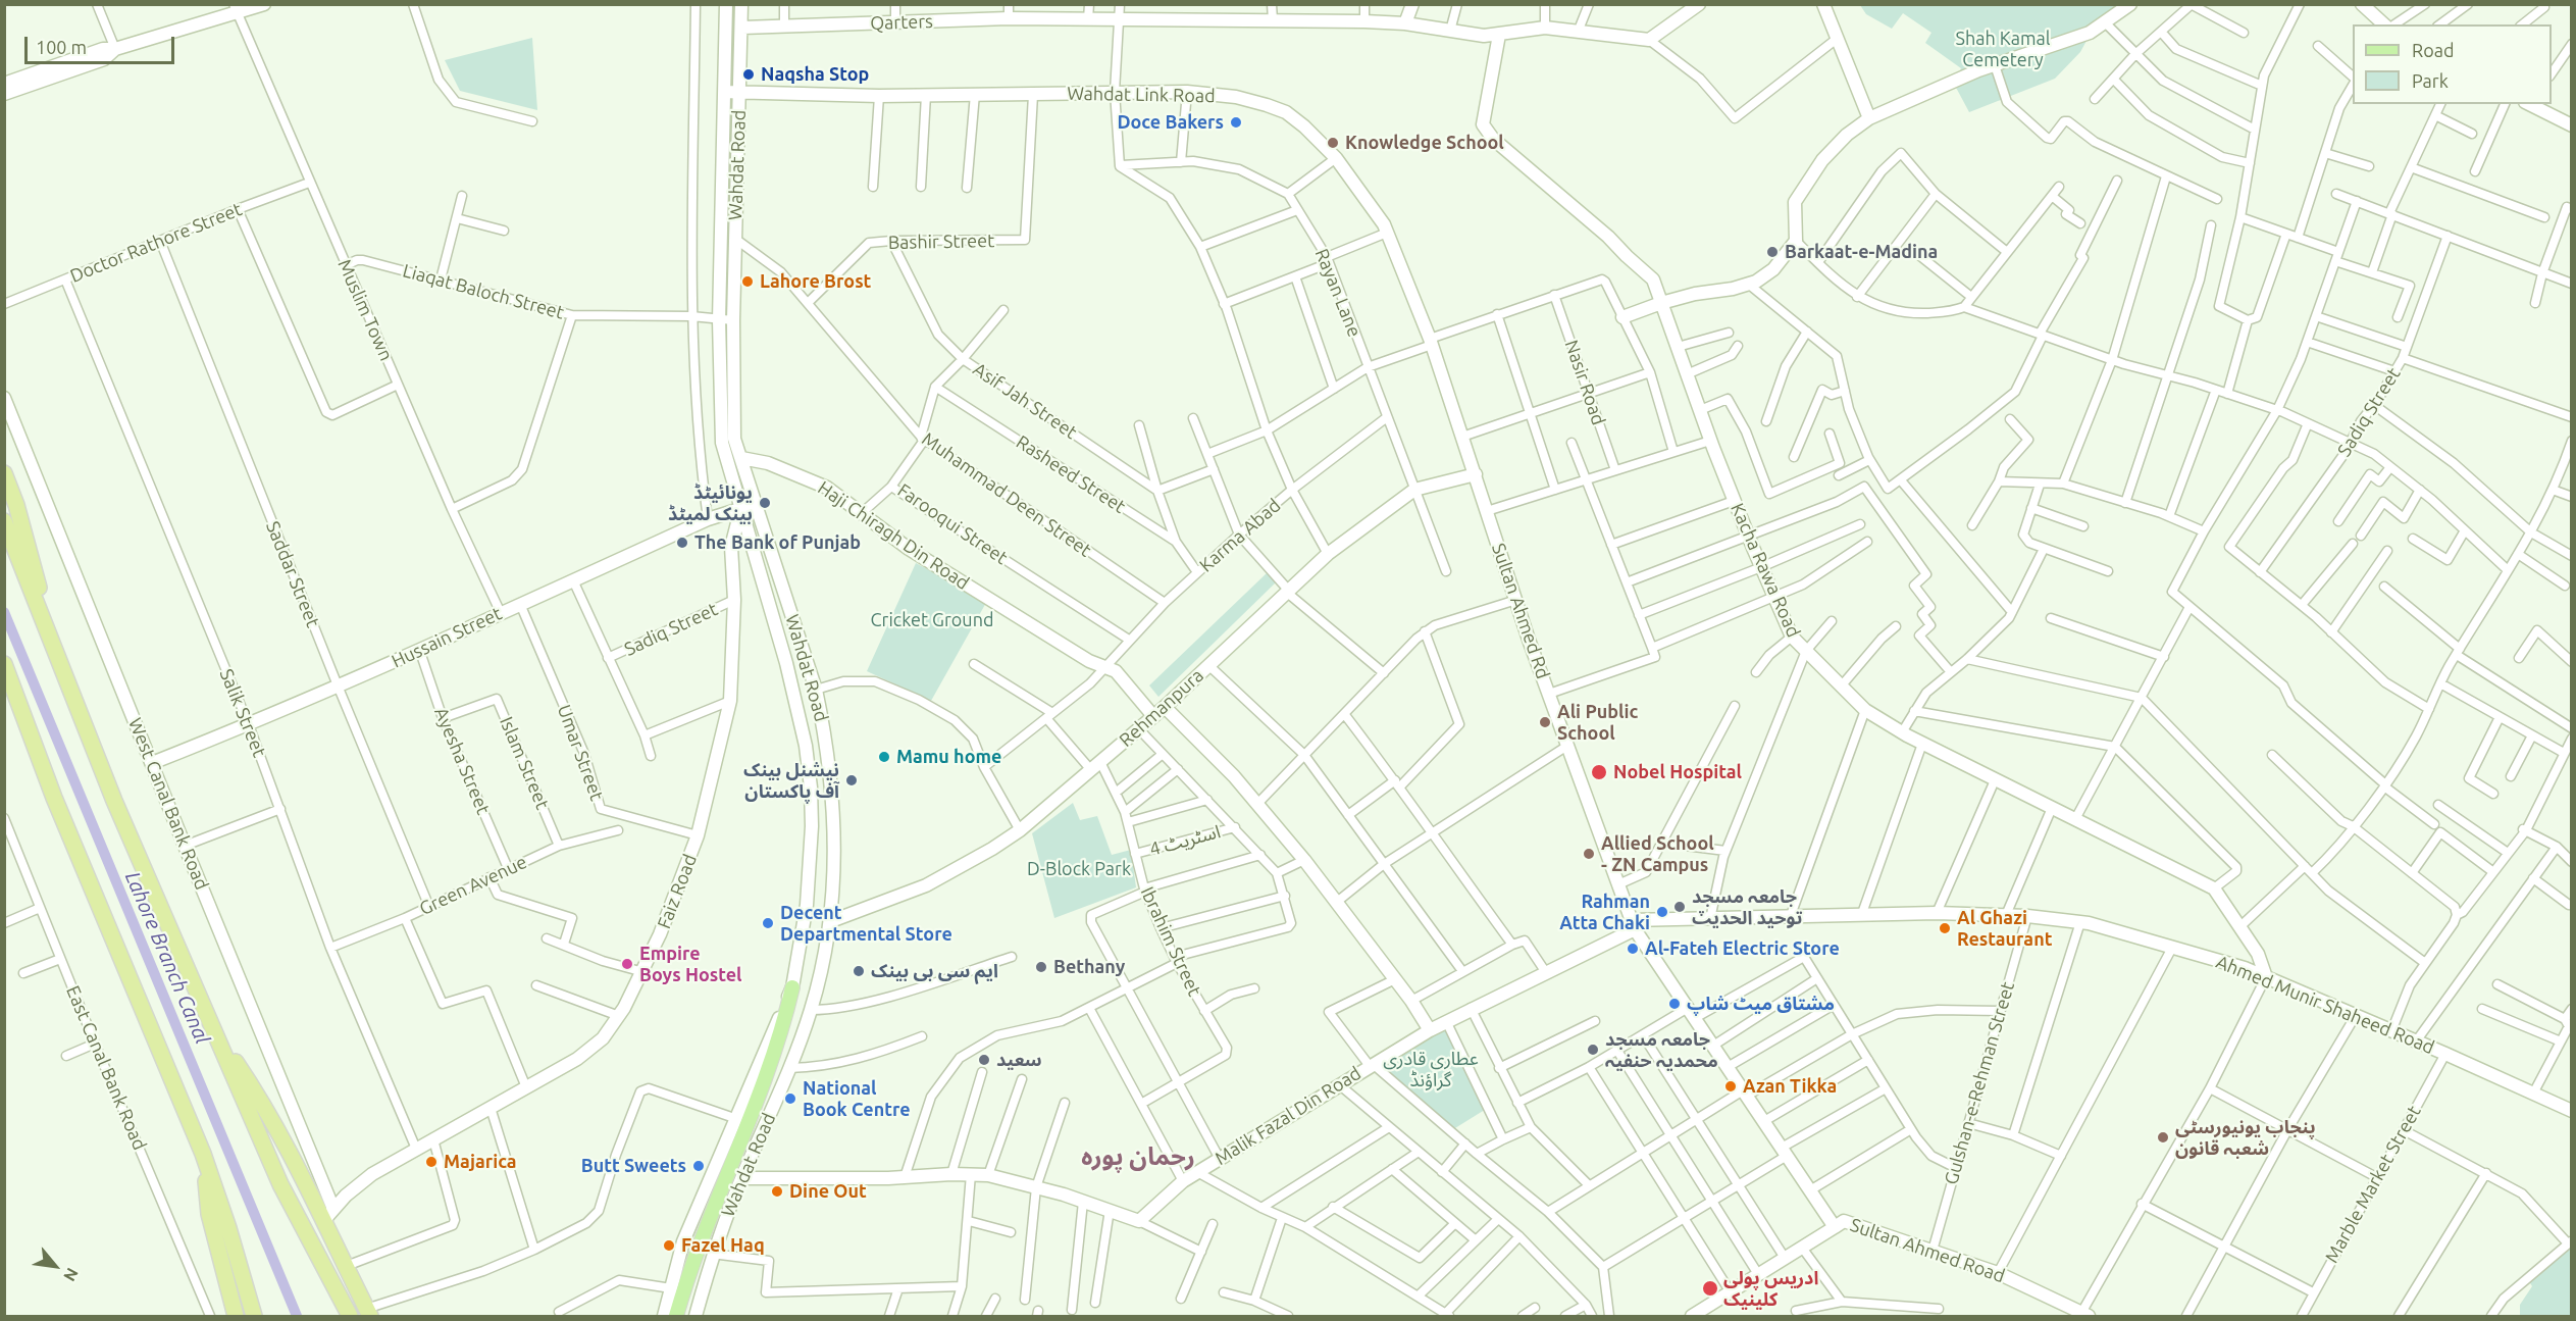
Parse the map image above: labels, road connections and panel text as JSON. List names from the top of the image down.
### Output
{
  "streets": {
    "street": [
      "Qarters",
      "Wahdat Link Road",
      "Wahdat Road",
      "Bashir Street",
      "Doctor Rathore Street",
      "Liaqat Baloch Street",
      "Rayan Lane",
      "Muslim Town",
      "Nasir Road",
      "Asif Jah Street",
      "Sadiq Street",
      "Rasheed Street",
      "Muhammad Deen Street",
      "Farooqui Street",
      "Haji Chiragh Din Road",
      "Karma Abad",
      "Kacha Rawa Road",
      "Saddar Street",
      "Sultan Ahmed Rd",
      "Hussain Street",
      "Rehmanpura",
      "Salik Street",
      "Umar Street",
      "Ayesha Street",
      "Islam Street",
      "West Canal Bank Road",
      "اسٹریٹ 4",
      "Green Avenue",
      "Faiz Road",
      "Ibrahim Street",
      "Ahmed Munir Shaheed Road",
      "East Canal Bank Road",
      "Gulshan-e-Rehman Street",
      "Malik Fazal Din Road",
      "Marble Market Street",
      "Sultan Ahmed Road"
    ]
  },
  "crossings": [
    ["Qarters", "Wahdat Road"],
    ["Qarters", "Kacha Rawa Road"],
    ["Wahdat Link Road", "Wahdat Road"],
    ["Wahdat Link Road", "Bashir Street"],
    ["Wahdat Link Road", "Sultan Ahmed Rd"],
    ["Wahdat Link Road", "Rehmanpura"],
    ["Wahdat Road", "Liaqat Baloch Street"],
    ["Wahdat Road", "Muhammad Deen Street"],
    ["Wahdat Road", "Haji Chiragh Din Road"],
    ["Wahdat Road", "Hussain Street"],
    ["Wahdat Road", "Rehmanpura"],
    ["Wahdat Road", "Faiz Road"],
    ["Bashir Street", "Asif Jah Street"],
    ["Bashir Street", "Muhammad Deen Street"],
    ["Doctor Rathore Street", "Muslim Town"],
    ["Doctor Rathore Street", "Saddar Street"],
    ["Doctor Rathore Street", "Salik Street"],
    ["Liaqat Baloch Street", "Muslim Town"],
    ["Rayan Lane", "Karma Abad"],
    ["Rayan Lane", "Rehmanpura"],
    ["Muslim Town", "Hussain Street"],
    ["Asif Jah Street", "Farooqui Street"],
    ["Sadiq Street", "Faiz Road"],
    ["Rasheed Street", "Farooqui Street"],
    ["Rasheed Street", "Karma Abad"],
    ["Muhammad Deen Street", "Farooqui Street"],
    ["Muhammad Deen Street", "Karma Abad"],
    ["Farooqui Street", "Karma Abad"],
    ["Haji Chiragh Din Road", "Karma Abad"],
    ["Haji Chiragh Din Road", "Rehmanpura"],
    ["Karma Abad", "Ibrahim Street"],
    ["Kacha Rawa Road", "Ahmed Munir Shaheed Road"],
    ["Saddar Street", "Hussain Street"],
    ["Saddar Street", "Green Avenue"],
    ["Sultan Ahmed Rd", "Rehmanpura"],
    ["Sultan Ahmed Rd", "Ahmed Munir Shaheed Road"],
    ["Sultan Ahmed Rd", "Malik Fazal Din Road"],
    ["Sultan Ahmed Rd", "Sultan Ahmed Road"],
    ["Hussain Street", "Salik Street"],
    ["Hussain Street", "Umar Street"],
    ["Hussain Street", "Ayesha Street"],
    ["Hussain Street", "West Canal Bank Road"],
    ["Hussain Street", "Faiz Road"],
    ["Rehmanpura", "Ibrahim Street"],
    ["Salik Street", "Green Avenue"],
    ["Salik Street", "Faiz Road"],
    ["Umar Street", "Faiz Road"],
    ["Ayesha Street", "Islam Street"],
    ["Ayesha Street", "Green Avenue"],
    ["Islam Street", "Green Avenue"],
    ["West Canal Bank Road", "Faiz Road"],
    ["اسٹریٹ 4", "Ibrahim Street"],
    ["Ahmed Munir Shaheed Road", "Gulshan-e-Rehman Street"],
    ["Ahmed Munir Shaheed Road", "Malik Fazal Din Road"],
    ["Ahmed Munir Shaheed Road", "Marble Market Street"],
    ["Ahmed Munir Shaheed Road", "Sultan Ahmed Road"],
    ["Gulshan-e-Rehman Street", "Sultan Ahmed Road"],
    ["Malik Fazal Din Road", "Sultan Ahmed Road"]
  ],
  "districts": ["رحمان پورہ"],
  "water": ["Lahore Branch Canal"],
  "parks": [
    "Shah Kamal Cemetery",
    "Cricket Ground",
    "D-Block Park",
    "عطاری قادری گراؤنڈ"
  ],
  "places": [
    "Naqsha Stop",
    "Doce Bakers",
    "Knowledge School",
    "Barkaat-e-Madina",
    "Lahore Brost",
    "یونائیٹڈ بینک لمیٹڈ",
    "The Bank of Punjab",
    "Ali Public School",
    "Mamu home",
    "Nobel Hospital",
    "نیشنل بینک آف پاکستان",
    "Allied School - ZN Campus",
    "جامعہ مسجد توحید الحدیٽ",
    "Rahman Atta Chaki",
    "Decent Departmental Store",
    "Al Ghazi Restaurant",
    "Al-Fateh Electric Store",
    "Empire Boys Hostel",
    "Bethany",
    "ایم سی بی بینک",
    "مشتاق میٹ شاپ",
    "جامعہ مسجد محمدیہ حنفیہ",
    "سعید",
    "Azan Tikka",
    "National Book Centre",
    "پنجاب یونیورسٹی شعبہ قانون",
    "Majarica",
    "Butt Sweets",
    "Dine Out",
    "Fazel Haq",
    "ادریس پولی کلینیک"
  ],
  "legend": ["Road", "Park"],
  "scale_bar": "100 m",
  "north": "bottom right"
}
